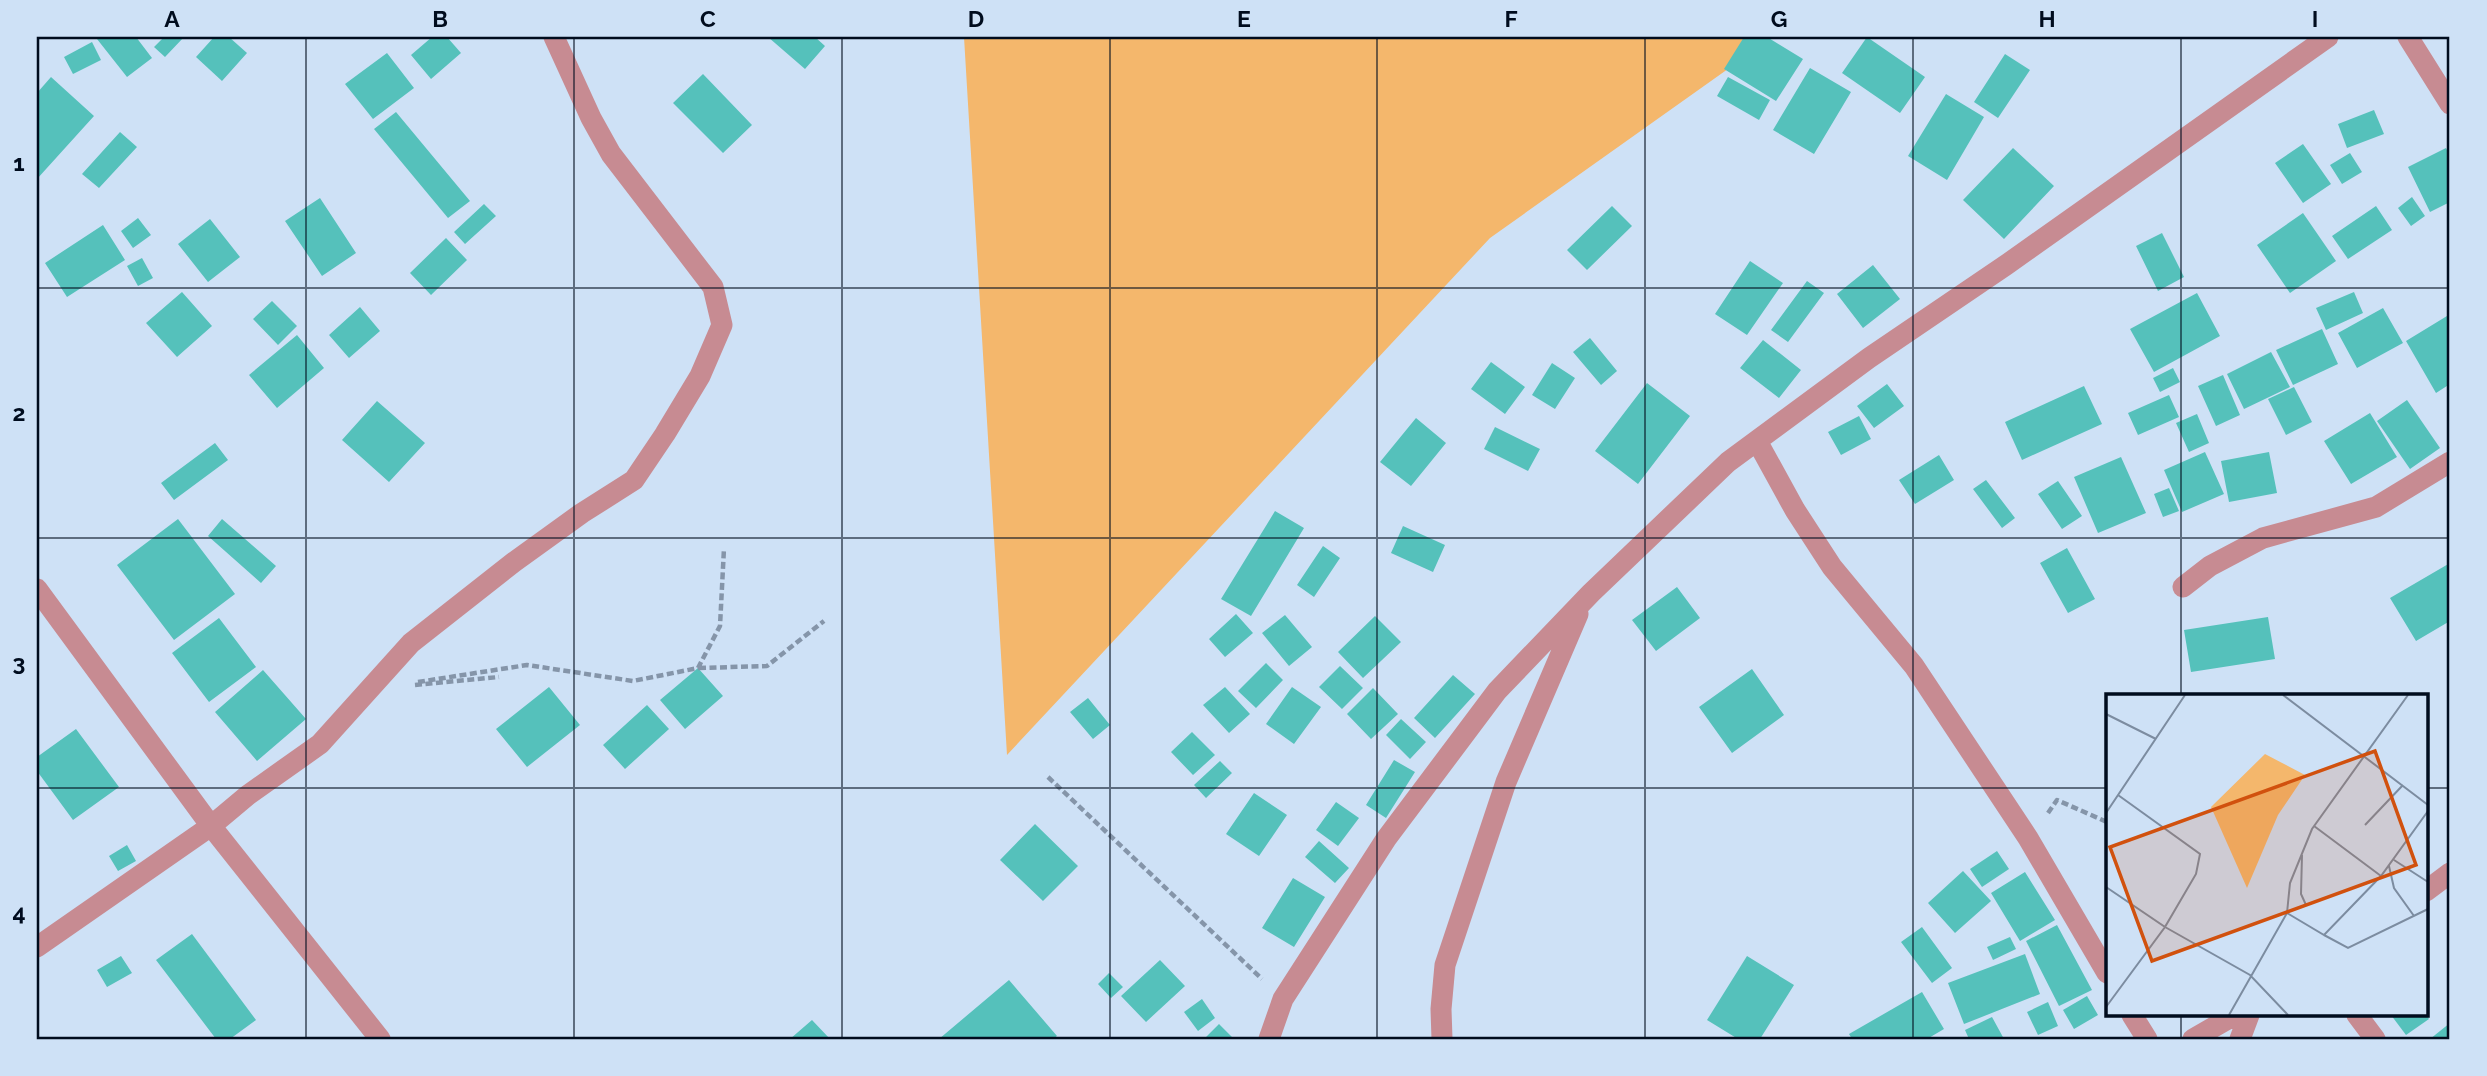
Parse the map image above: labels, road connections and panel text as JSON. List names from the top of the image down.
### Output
{
  "grid": {
    "columns": [
      "A",
      "B",
      "C",
      "D",
      "E",
      "F",
      "G",
      "H",
      "I"
    ],
    "rows": [
      "1",
      "2",
      "3",
      "4"
    ]
  }
}
